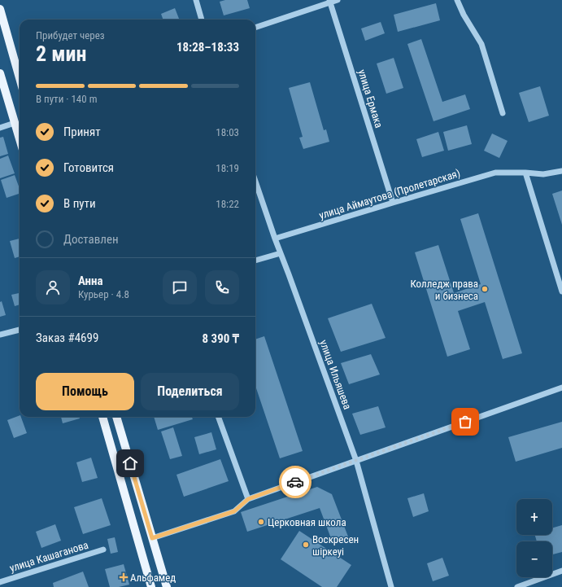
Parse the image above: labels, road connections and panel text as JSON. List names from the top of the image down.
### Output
{
  "streets": {
    "street": [
      "улица Ермака",
      "улица Аймаутова (Пролетарская)",
      "улица Ильяшева",
      "улица Кашаганова"
    ]
  },
  "crossings": [
    ["улица Ермака", "улица Аймаутова (Пролетарская)"],
    ["улица Аймаутова (Пролетарская)", "улица Ильяшева"]
  ],
  "places": {
    "other": ["Колледж права и бизнеса", "Церковная школа", "Воскресен шіркеуі"],
    "health": ["Альфамед"]
  },
  "page": {
    "heading": ["2 мин", "Прибудет через", "18:28–18:33"],
    "panel": [
      "Анна",
      "Курьер · 4.8",
      "Заказ #4699",
      "8 390 ₸"
    ],
    "bar": "В пути · 140 m",
    "list": [
      ["Принят", "18:03"],
      ["Готовится", "18:19"],
      ["В пути", "18:22"],
      "Доставлен"
    ],
    "buttons": ["Помощь", "Поделиться"],
    "map_buttons": ["+", "−"]
  }
}
